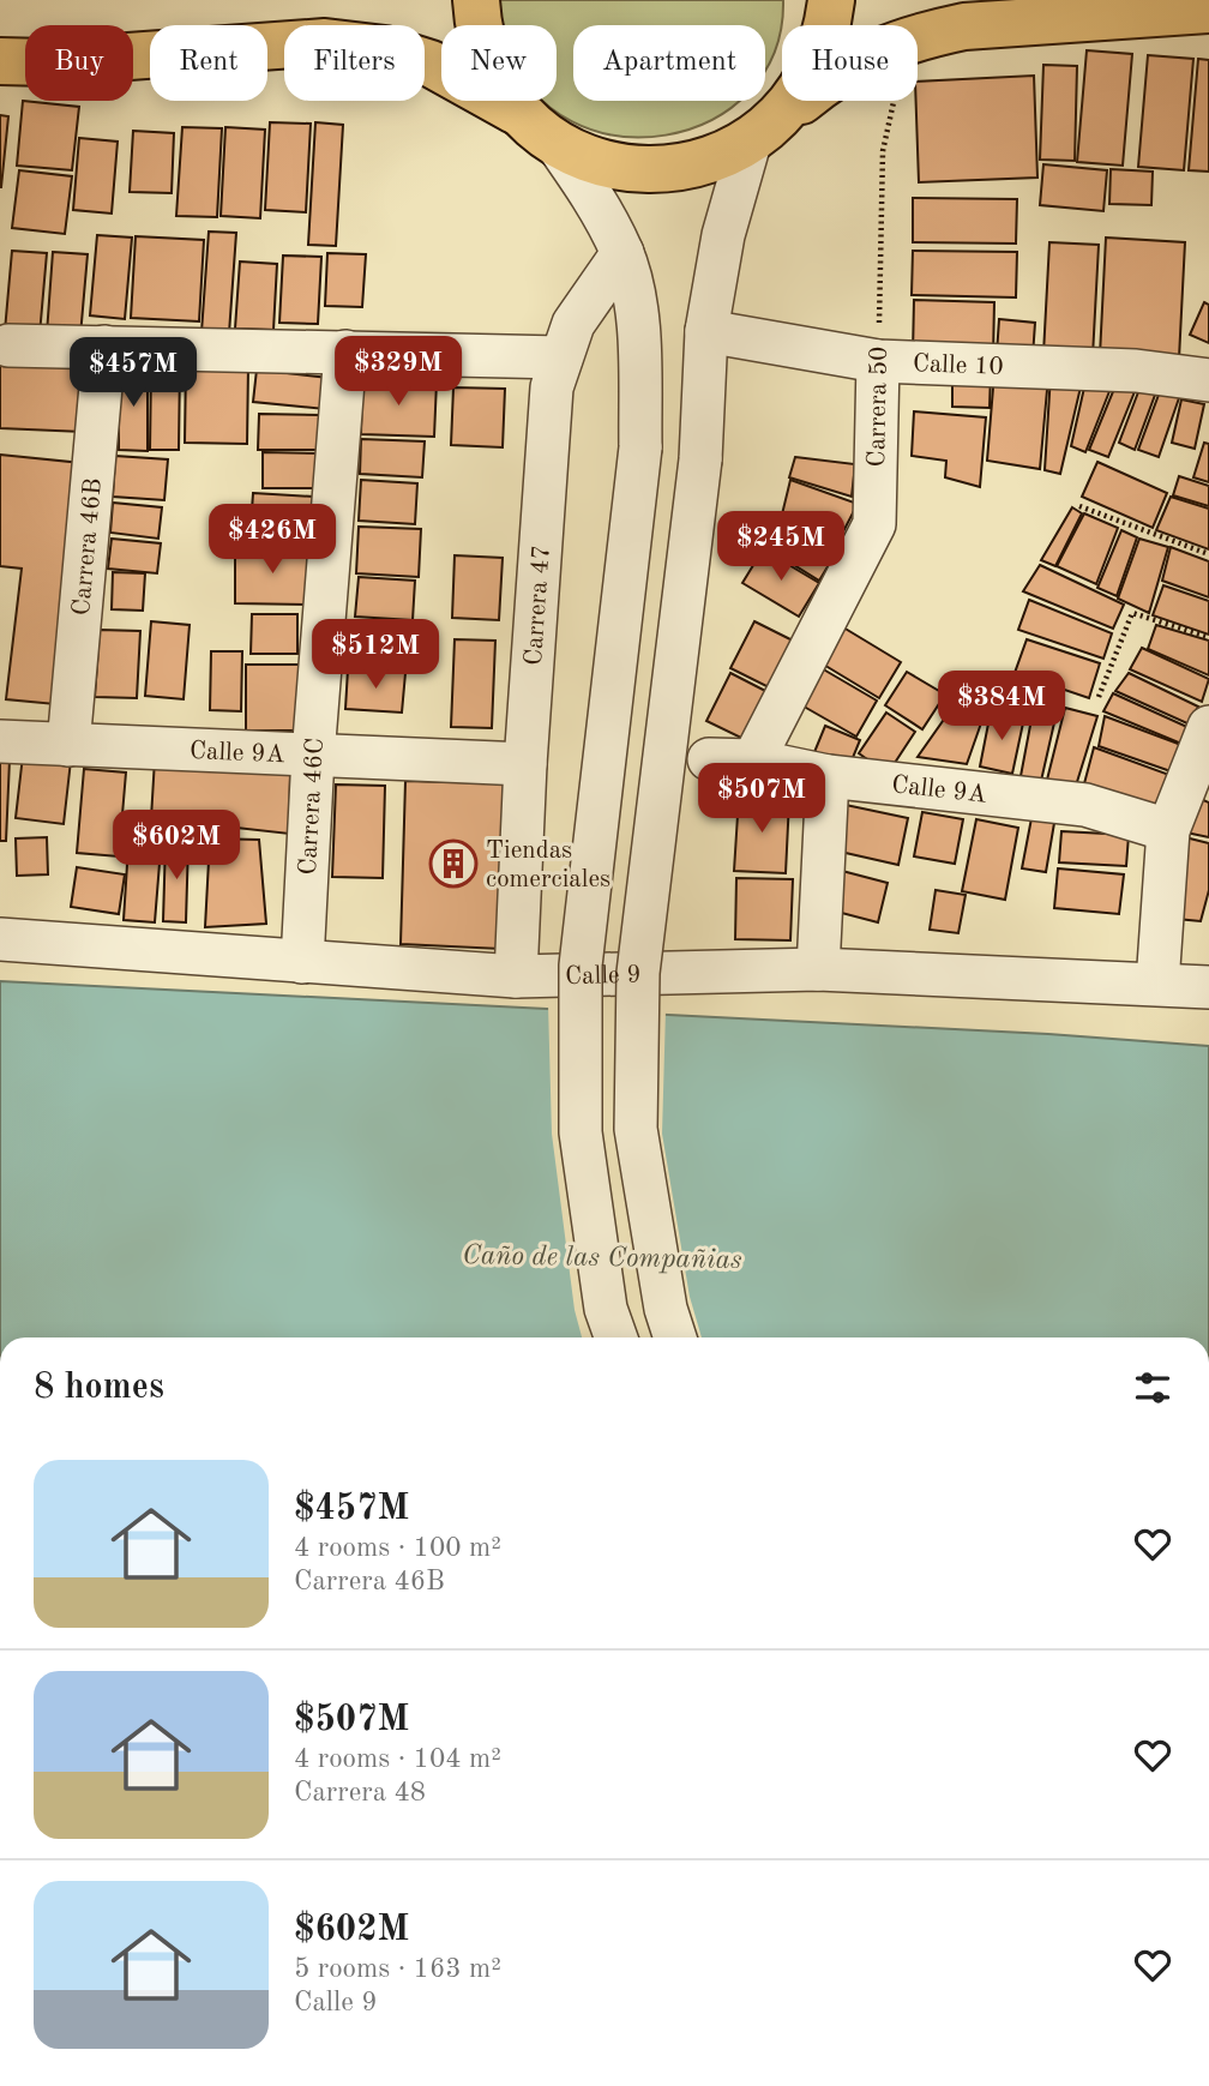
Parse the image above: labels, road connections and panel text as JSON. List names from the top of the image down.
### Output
{
  "streets": {
    "street": [
      "Calle 10",
      "Carrera 50",
      "Carrera 46B",
      "Carrera 47",
      "Calle 9A",
      "Carrera 46C",
      "Calle 9"
    ]
  },
  "crossings": [
    ["Calle 10", "Carrera 50"],
    ["Carrera 50", "Calle 9A"],
    ["Carrera 46B", "Calle 9A"],
    ["Carrera 47", "Calle 9A"],
    ["Carrera 47", "Calle 9"],
    ["Calle 9A", "Carrera 46C"],
    ["Carrera 46C", "Calle 9"]
  ],
  "water": ["Caño de las Compañias"],
  "places": {
    "building": ["Tiendas comerciales"]
  },
  "page": {
    "chip": [
      "Buy",
      "Rent",
      "Filters",
      "New",
      "Apartment",
      "House"
    ],
    "price": [
      "$329M",
      "$457M",
      "$426M",
      "$245M",
      "$512M",
      "$384M",
      "$507M",
      "$602M"
    ],
    "heading": "8 homes",
    "list": [
      {
        "name": "$457M",
        "note": "4 rooms · 100 m² · Carrera 46B"
      },
      {
        "name": "$507M",
        "note": "4 rooms · 104 m² · Carrera 48"
      },
      {
        "name": "$602M",
        "note": "5 rooms · 163 m² · Calle 9"
      }
    ]
  }
}
